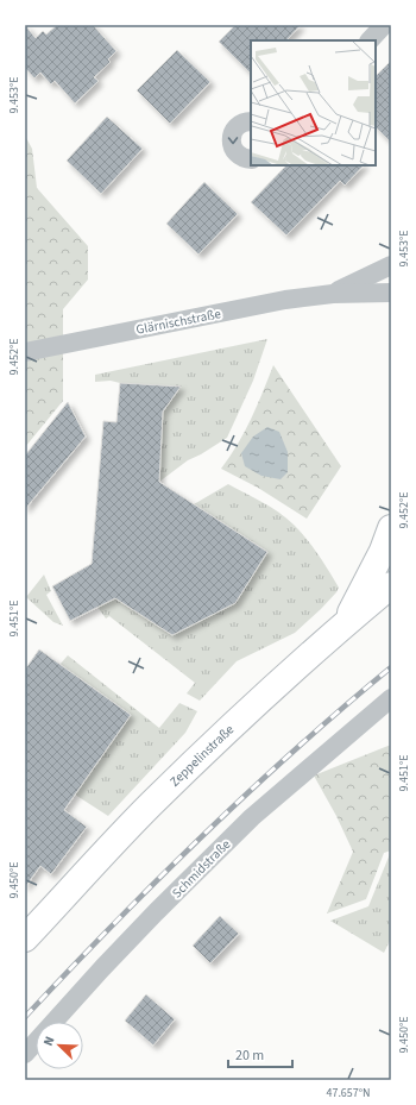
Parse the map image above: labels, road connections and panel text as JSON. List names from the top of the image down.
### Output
{
  "streets": {
    "main road": ["Zeppelinstraße"],
    "street": ["Glärnischstraße", "Schmidstraße"]
  },
  "scale_bar": "20 m",
  "north": "top left",
  "coordinates": [
    "9.453°E",
    "9.452°E",
    "9.451°E",
    "9.450°E",
    "47.657°N"
  ]
}
